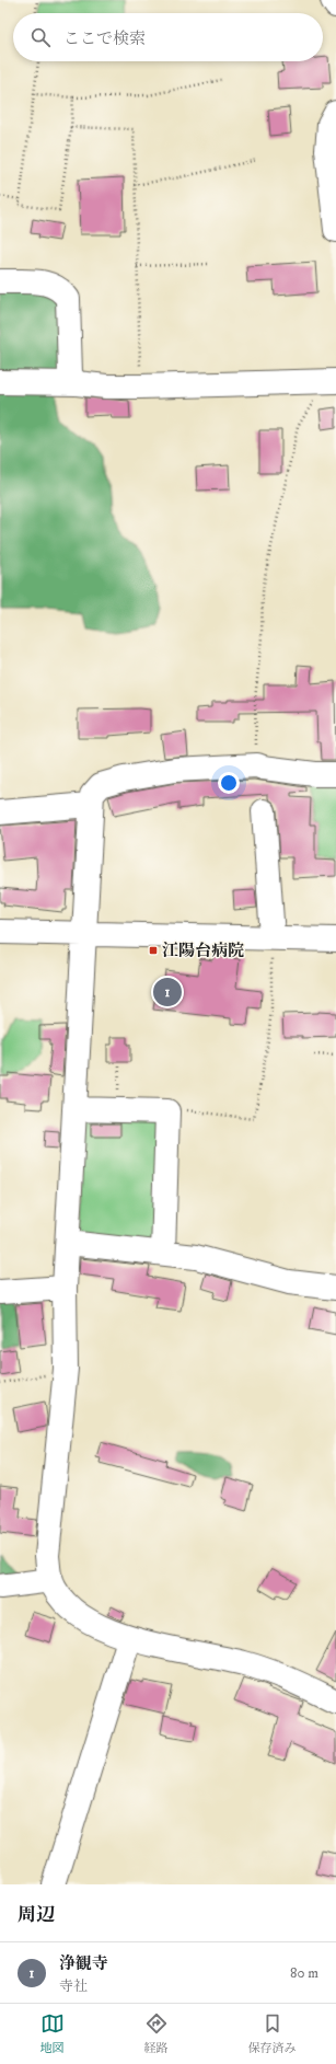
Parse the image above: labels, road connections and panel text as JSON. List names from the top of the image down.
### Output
{
  "places": {
    "transit": ["江陽台病院"]
  },
  "page": {
    "search": "ここで検索",
    "pins": "1",
    "heading": "周辺",
    "list": [
      {
        "mark": "1",
        "name": "浄観寺",
        "note": "寺社",
        "value": "80 m"
      }
    ],
    "nav": ["地図", "経路", "保存済み"]
  }
}
